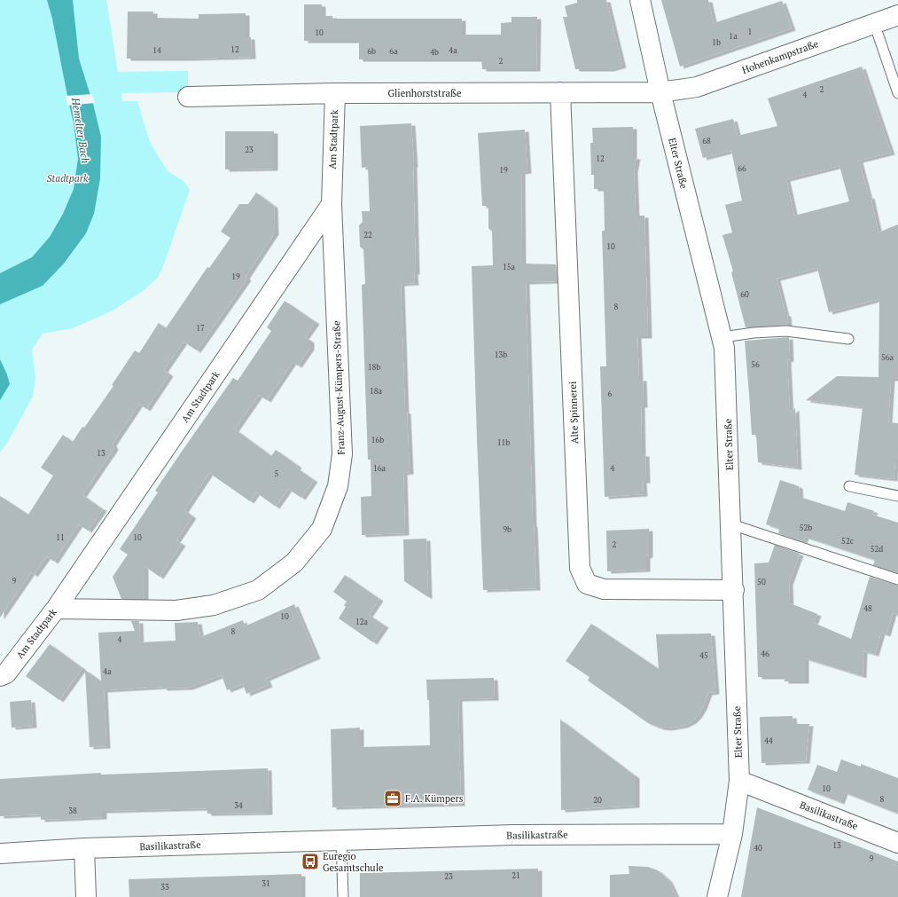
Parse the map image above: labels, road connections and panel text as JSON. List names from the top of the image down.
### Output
{
  "streets": {
    "street": [
      "Hohenkampstraße",
      "Glienhorststraße",
      "Am Stadtpark",
      "Elter Straße",
      "Franz-August-Kümpers-Straße",
      "Alte Spinnerei",
      "Basilikastraße"
    ]
  },
  "crossings": [
    ["Hohenkampstraße", "Glienhorststraße"],
    ["Hohenkampstraße", "Elter Straße"],
    ["Glienhorststraße", "Am Stadtpark"],
    ["Glienhorststraße", "Elter Straße"],
    ["Glienhorststraße", "Alte Spinnerei"],
    ["Am Stadtpark", "Franz-August-Kümpers-Straße"],
    ["Elter Straße", "Alte Spinnerei"],
    ["Elter Straße", "Basilikastraße"]
  ],
  "water": ["Hemelter Bach"],
  "parks": ["Stadtpark"],
  "places": {
    "office": ["F.A. Kümpers"],
    "bus stop": ["Euregio Gesamtschule"]
  },
  "house_numbers": [
    "1",
    "10",
    "1a",
    "1b",
    "12",
    "14",
    "4a",
    "6b",
    "6a",
    "4b",
    "2",
    "2",
    "4",
    "68",
    "23",
    "12",
    "66",
    "19",
    "22",
    "10",
    "15a",
    "19",
    "60",
    "8",
    "17",
    "13b",
    "56a",
    "56",
    "18b",
    "18a",
    "6",
    "16b",
    "11b",
    "13",
    "16a",
    "4",
    "5",
    "52b",
    "9b",
    "11",
    "10",
    "52c",
    "2",
    "52d",
    "9",
    "50",
    "48",
    "10",
    "12a",
    "8",
    "4",
    "46",
    "45",
    "4a",
    "44",
    "10",
    "8",
    "20",
    "34",
    "38",
    "13",
    "40",
    "9",
    "21",
    "23",
    "31",
    "33"
  ]
}
